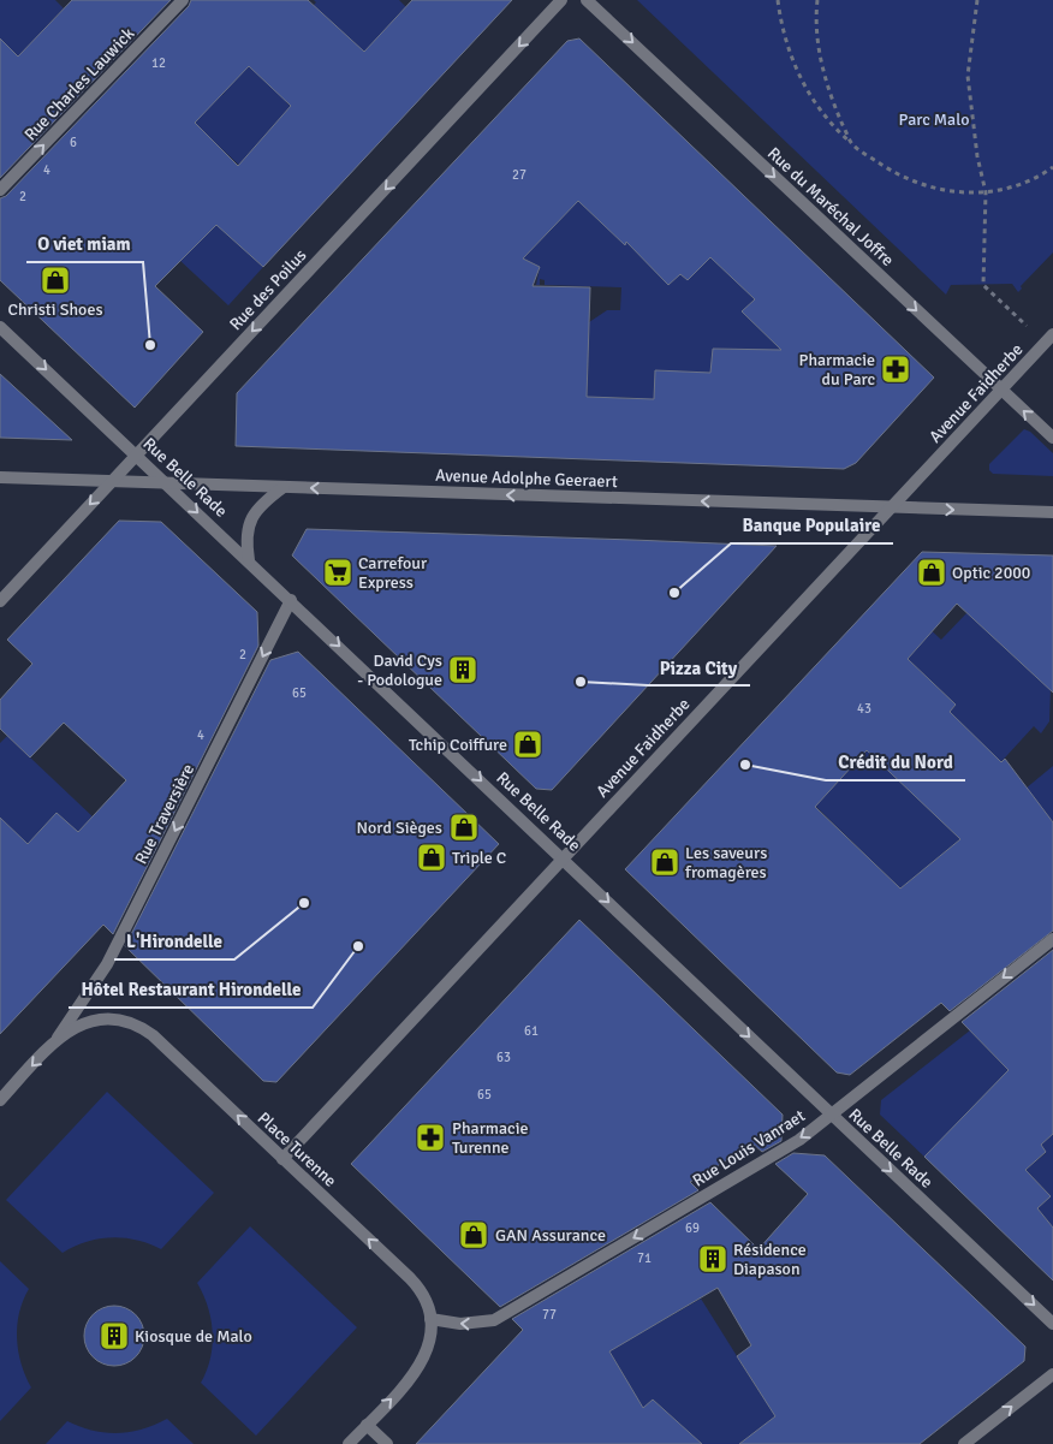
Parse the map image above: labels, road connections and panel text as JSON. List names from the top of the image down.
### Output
{
  "streets": {
    "street": [
      "Rue Charles Lauwick",
      "Rue du Maréchal Joffre",
      "Rue des Poilus",
      "Avenue Faidherbe",
      "Rue Belle Rade",
      "Avenue Adolphe Geeraert",
      "Rue Traversière",
      "Rue Louis Vanraet",
      "Place Turenne"
    ]
  },
  "crossings": [
    ["Rue du Maréchal Joffre", "Avenue Faidherbe"],
    ["Rue des Poilus", "Rue Belle Rade"],
    ["Rue des Poilus", "Avenue Adolphe Geeraert"],
    ["Avenue Faidherbe", "Rue Belle Rade"],
    ["Avenue Faidherbe", "Avenue Adolphe Geeraert"],
    ["Avenue Faidherbe", "Place Turenne"],
    ["Rue Belle Rade", "Avenue Adolphe Geeraert"],
    ["Rue Belle Rade", "Rue Traversière"],
    ["Rue Belle Rade", "Rue Louis Vanraet"],
    ["Rue Traversière", "Place Turenne"],
    ["Rue Louis Vanraet", "Place Turenne"]
  ],
  "one_way": [
    "Rue Charles Lauwick",
    "Rue des Poilus",
    "Rue Belle Rade",
    "Rue Traversière",
    "Rue Louis Vanraet"
  ],
  "parks": ["Parc Malo"],
  "places": {
    "shop": [
      "Christi Shoes",
      "Optic 2000",
      "Tchip Coiffure",
      "Nord Sièges",
      "Triple C",
      "Les saveurs fromagères",
      "GAN Assurance"
    ],
    "other": [
      "O viet miam",
      "Banque Populaire",
      "Pizza City",
      "Crédit du Nord",
      "L'Hirondelle",
      "Hôtel Restaurant Hirondelle"
    ],
    "pharmacy": ["Pharmacie du Parc", "Pharmacie Turenne"],
    "supermarket": ["Carrefour Express"],
    "building": ["David Cys - Podologue", "Résidence Diapason", "Kiosque de Malo"]
  },
  "house_numbers": [
    "12",
    "6",
    "4",
    "27",
    "2",
    "2",
    "65",
    "43",
    "4",
    "61",
    "63",
    "65",
    "69",
    "71",
    "77"
  ]
}
